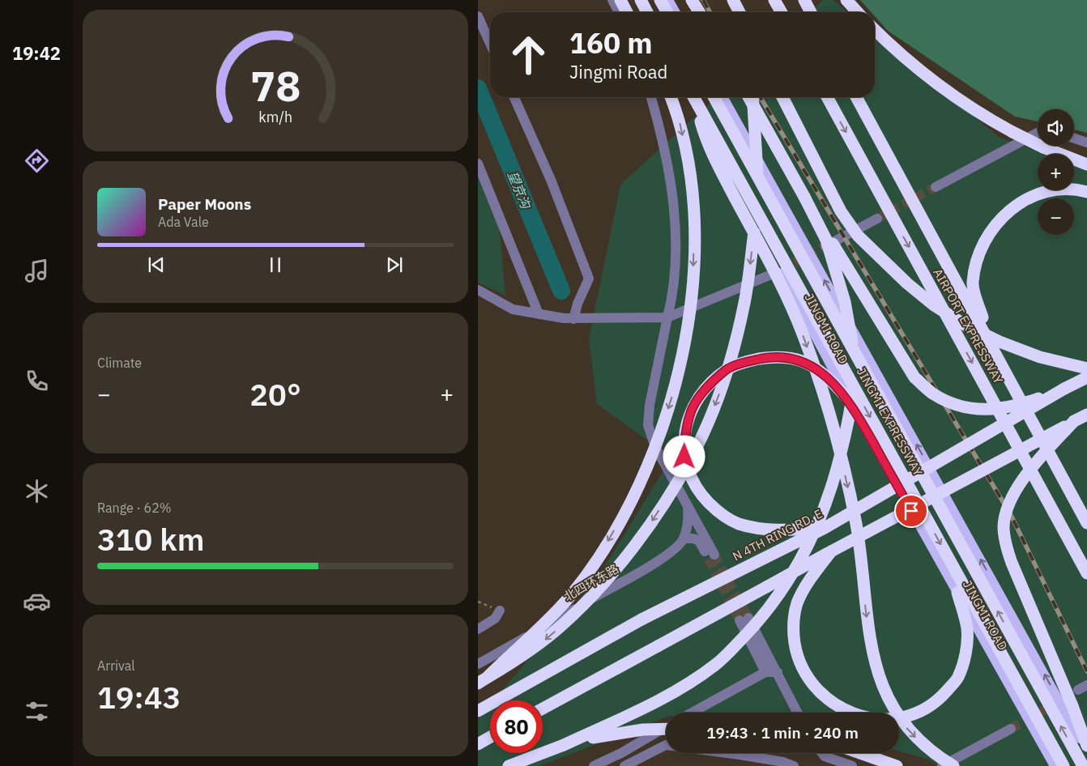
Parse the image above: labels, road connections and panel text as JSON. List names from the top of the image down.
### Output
{
  "streets": {
    "highway": ["AIRPORT EXPRESSWAY", "JINGMI EXPRESSWAY", "N 4TH RING RD. E"],
    "main road": ["JINGMI ROAD"],
    "street": ["北四环东路"]
  },
  "water": ["望京沟"],
  "page": {
    "tabs": "19:42",
    "turn": ["160 m", "Jingmi Road"],
    "map_buttons": ["+", "−"],
    "song": ["Paper Moons", "Ada Vale"],
    "tile": [
      "Climate",
      ["Range · 62%", "310 km"],
      ["Arrival", "19:43"]
    ],
    "heat": ["−", "20°", "+"],
    "limit": "80",
    "trip": "19:43 · 1 min · 240 m",
    "gauge": ["78", "km/h"]
  }
}
